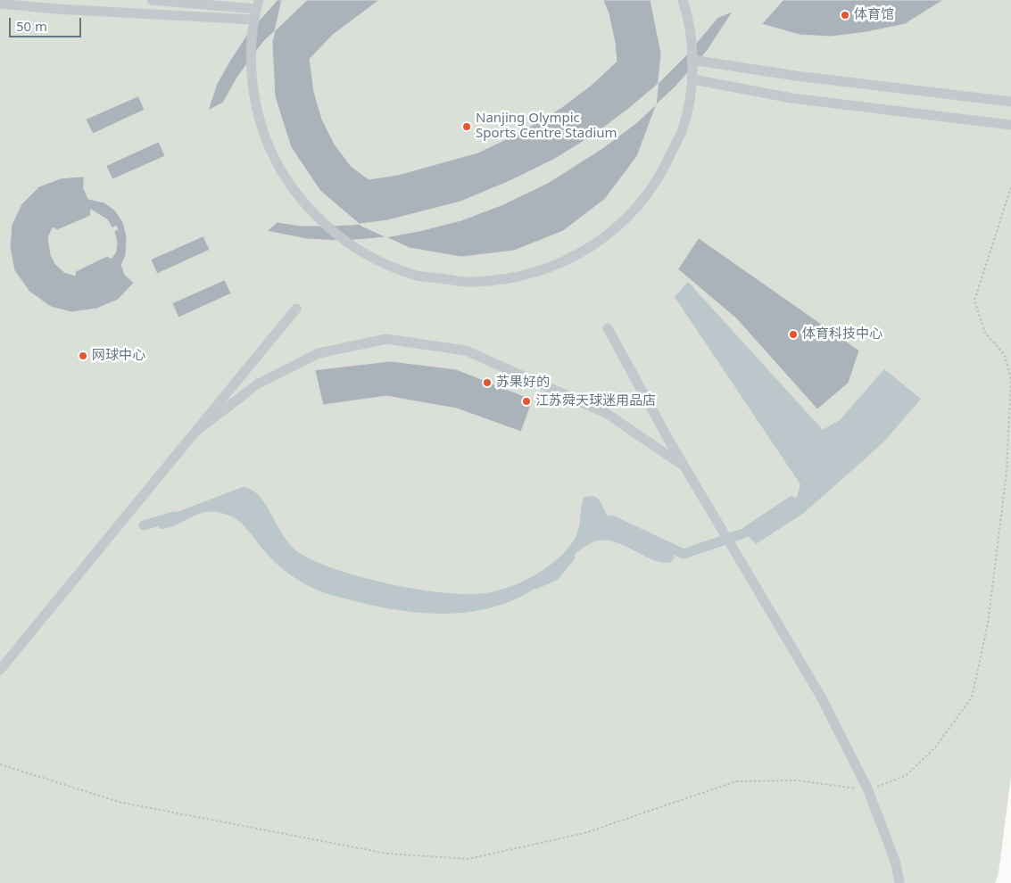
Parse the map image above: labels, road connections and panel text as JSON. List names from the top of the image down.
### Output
{
  "places": [
    "体育馆",
    "Nanjing Olympic Sports Centre Stadium",
    "体育科技中心",
    "网球中心",
    "苏果好的",
    "江苏舜天球迷用品店"
  ],
  "scale_bar": "50 m"
}
